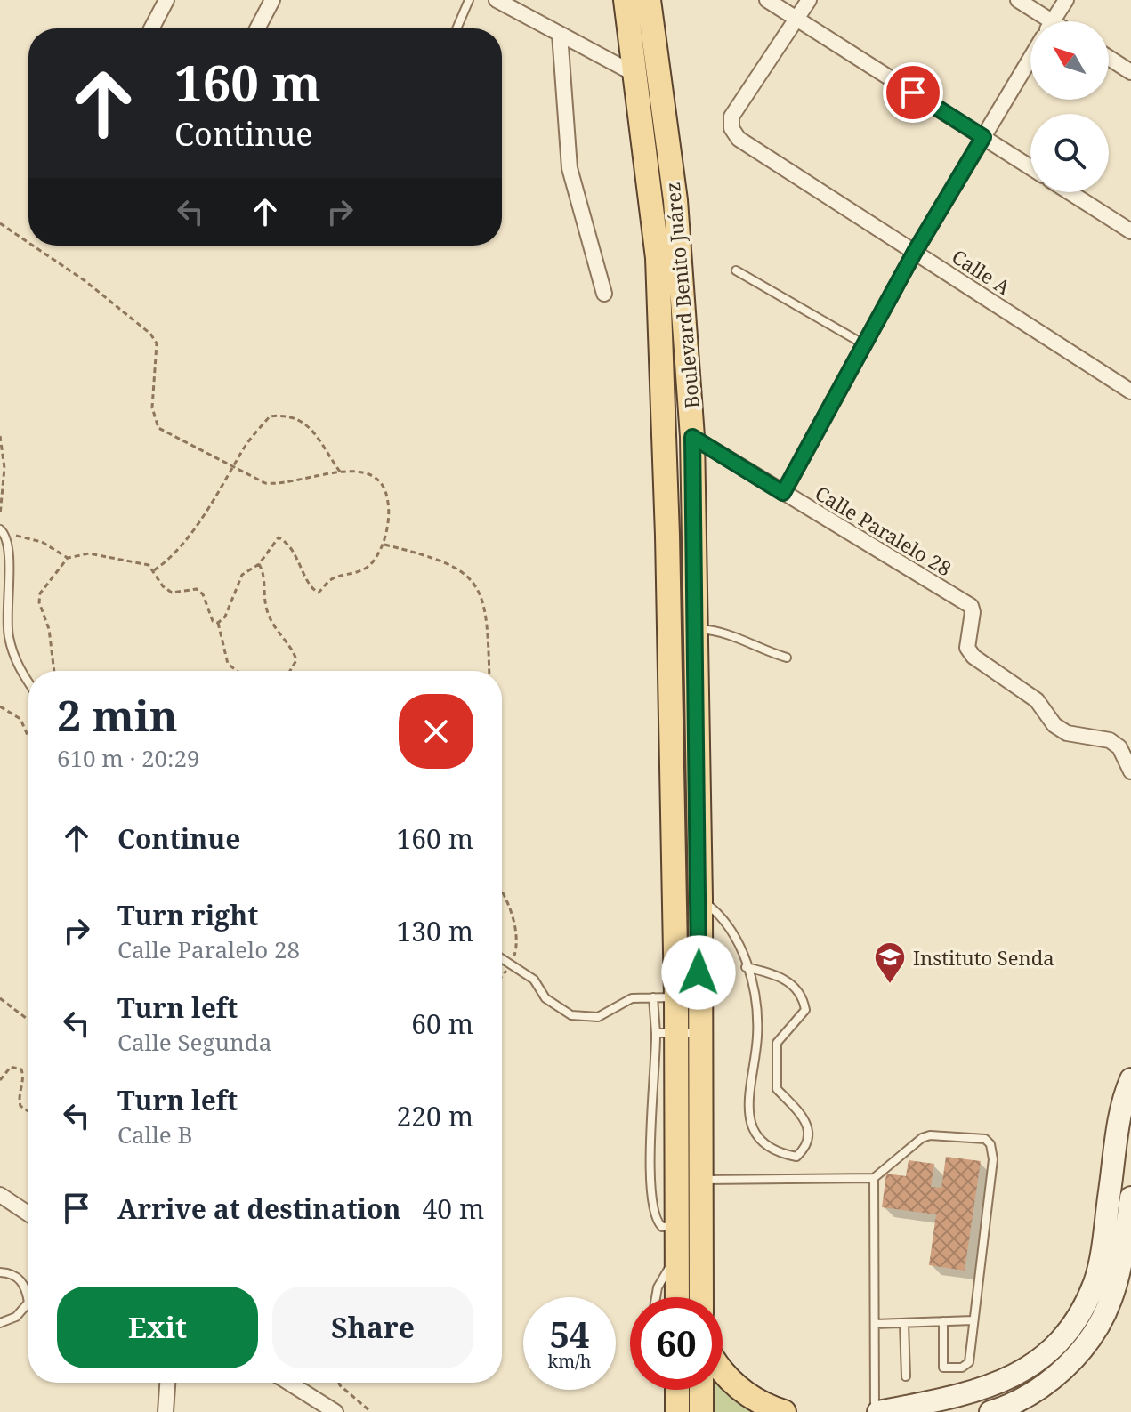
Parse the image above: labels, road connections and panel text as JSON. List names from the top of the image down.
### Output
{
  "streets": {
    "main road": ["Boulevard Benito Juárez"],
    "street": ["Calle A", "Calle Paralelo 28"]
  },
  "crossings": [
    ["Boulevard Benito Juárez", "Calle Paralelo 28"]
  ],
  "places": {
    "school or university": ["Instituto Senda"]
  },
  "north": "top left",
  "page": {
    "turn": ["160 m", "Continue"],
    "heading": ["2 min", "610 m · 20:29"],
    "list": [
      {
        "name": "Continue",
        "value": "160 m"
      },
      {
        "name": "Turn right",
        "note": "Calle Paralelo 28",
        "value": "130 m"
      },
      {
        "name": "Turn left",
        "note": "Calle Segunda",
        "value": "60 m"
      },
      {
        "name": "Turn left",
        "note": "Calle B",
        "value": "220 m"
      },
      {
        "name": "Arrive at destination",
        "value": "40 m"
      }
    ],
    "buttons": ["Exit", "Share"],
    "speed": "54 km/h",
    "limit": "60"
  }
}
